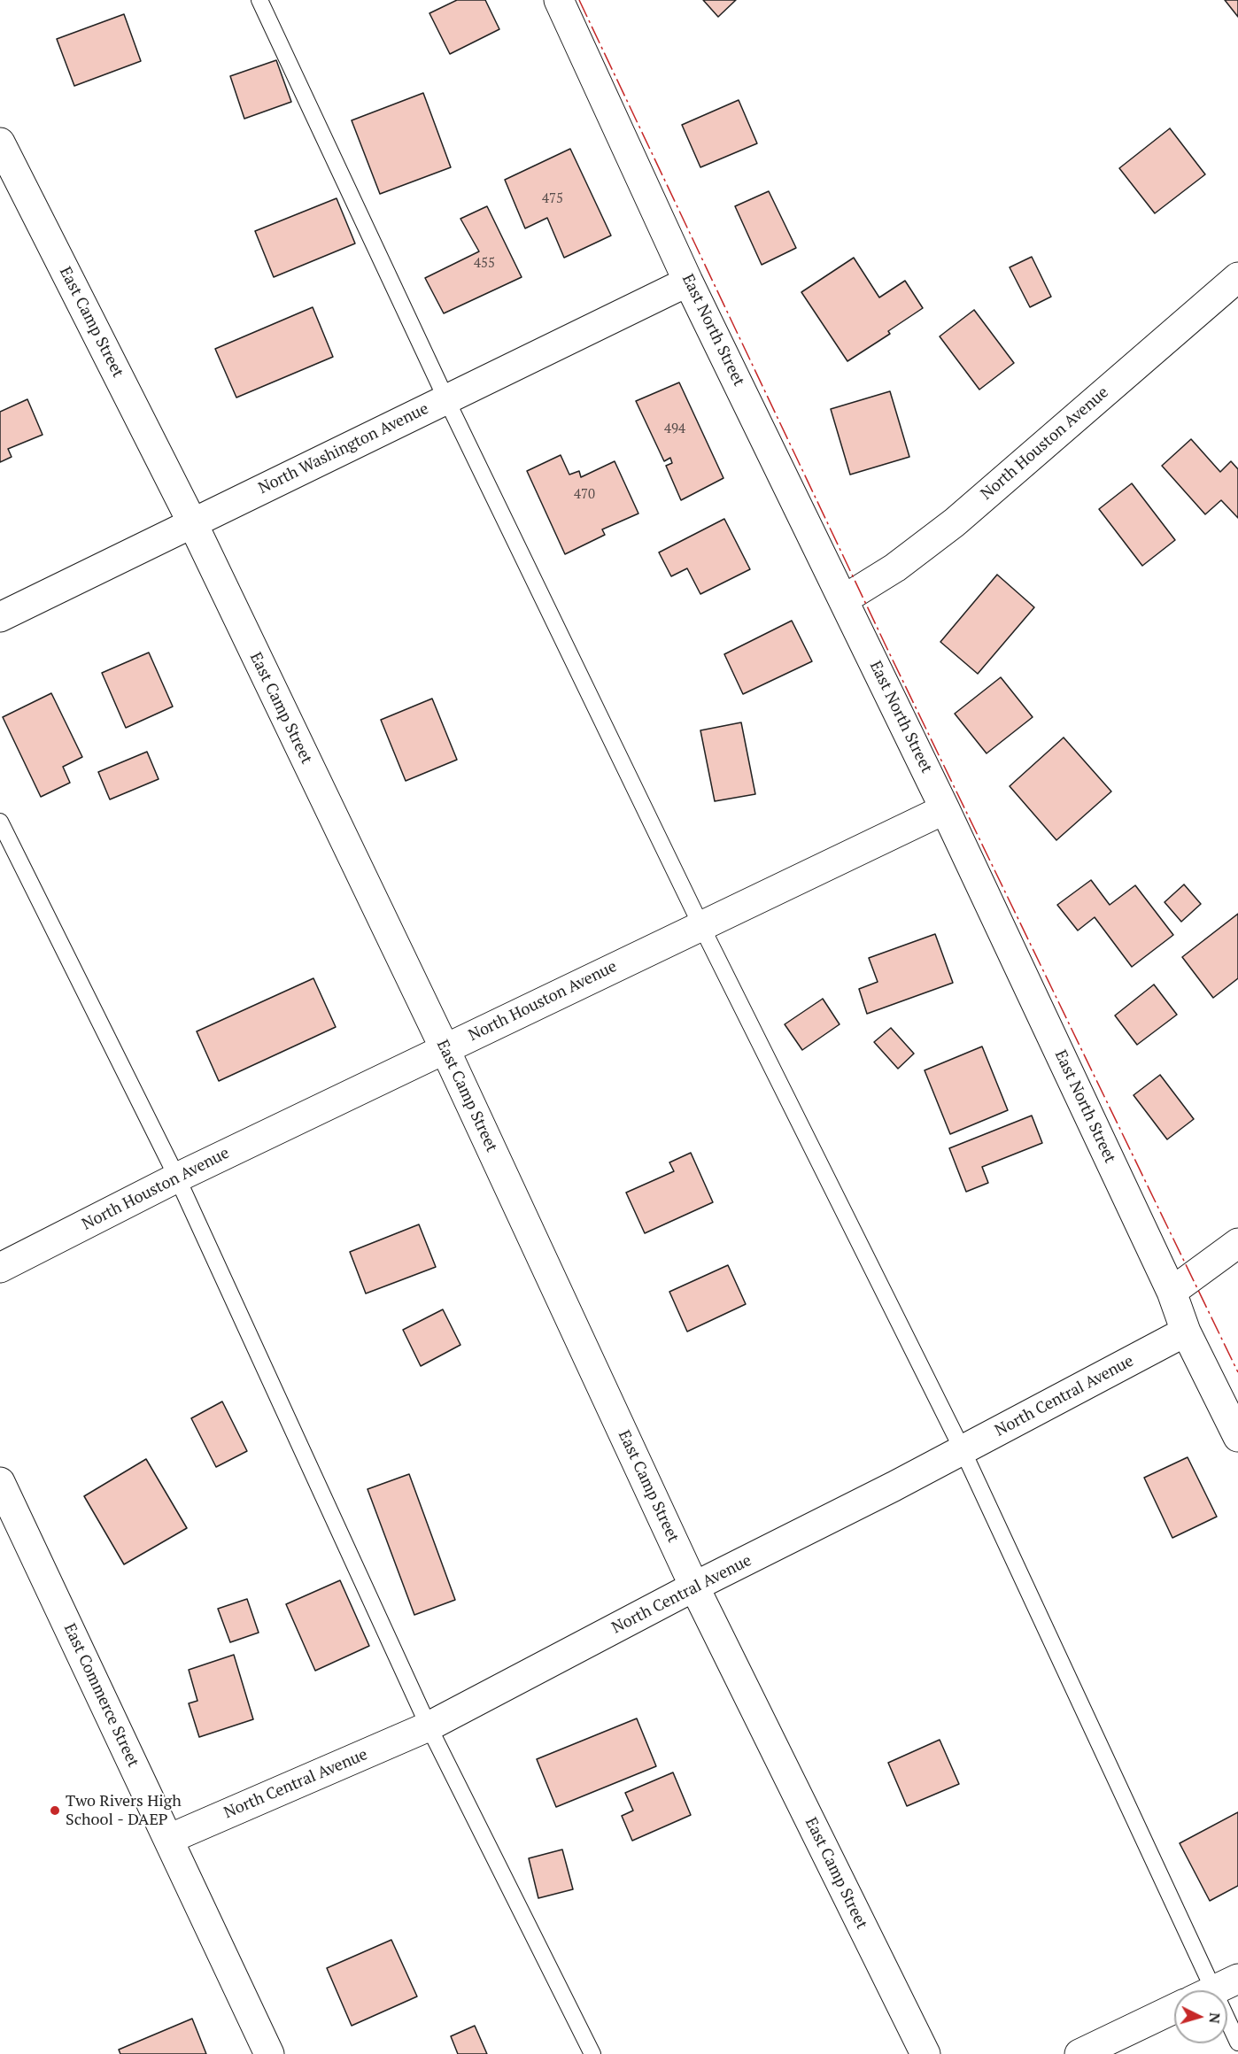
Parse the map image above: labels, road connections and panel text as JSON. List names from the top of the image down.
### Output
{
  "streets": {
    "street": [
      "East Camp Street",
      "East North Street",
      "North Houston Avenue",
      "North Washington Avenue",
      "North Central Avenue",
      "East Commerce Street"
    ]
  },
  "crossings": [
    ["East Camp Street", "North Houston Avenue"],
    ["East Camp Street", "North Washington Avenue"],
    ["East Camp Street", "North Central Avenue"],
    ["East North Street", "North Houston Avenue"],
    ["East North Street", "North Washington Avenue"],
    ["East North Street", "North Central Avenue"],
    ["North Central Avenue", "East Commerce Street"]
  ],
  "places": ["Two Rivers High School - DAEP"],
  "house_numbers": [
    "475",
    "455",
    "494",
    "470"
  ],
  "north": "right"
}
